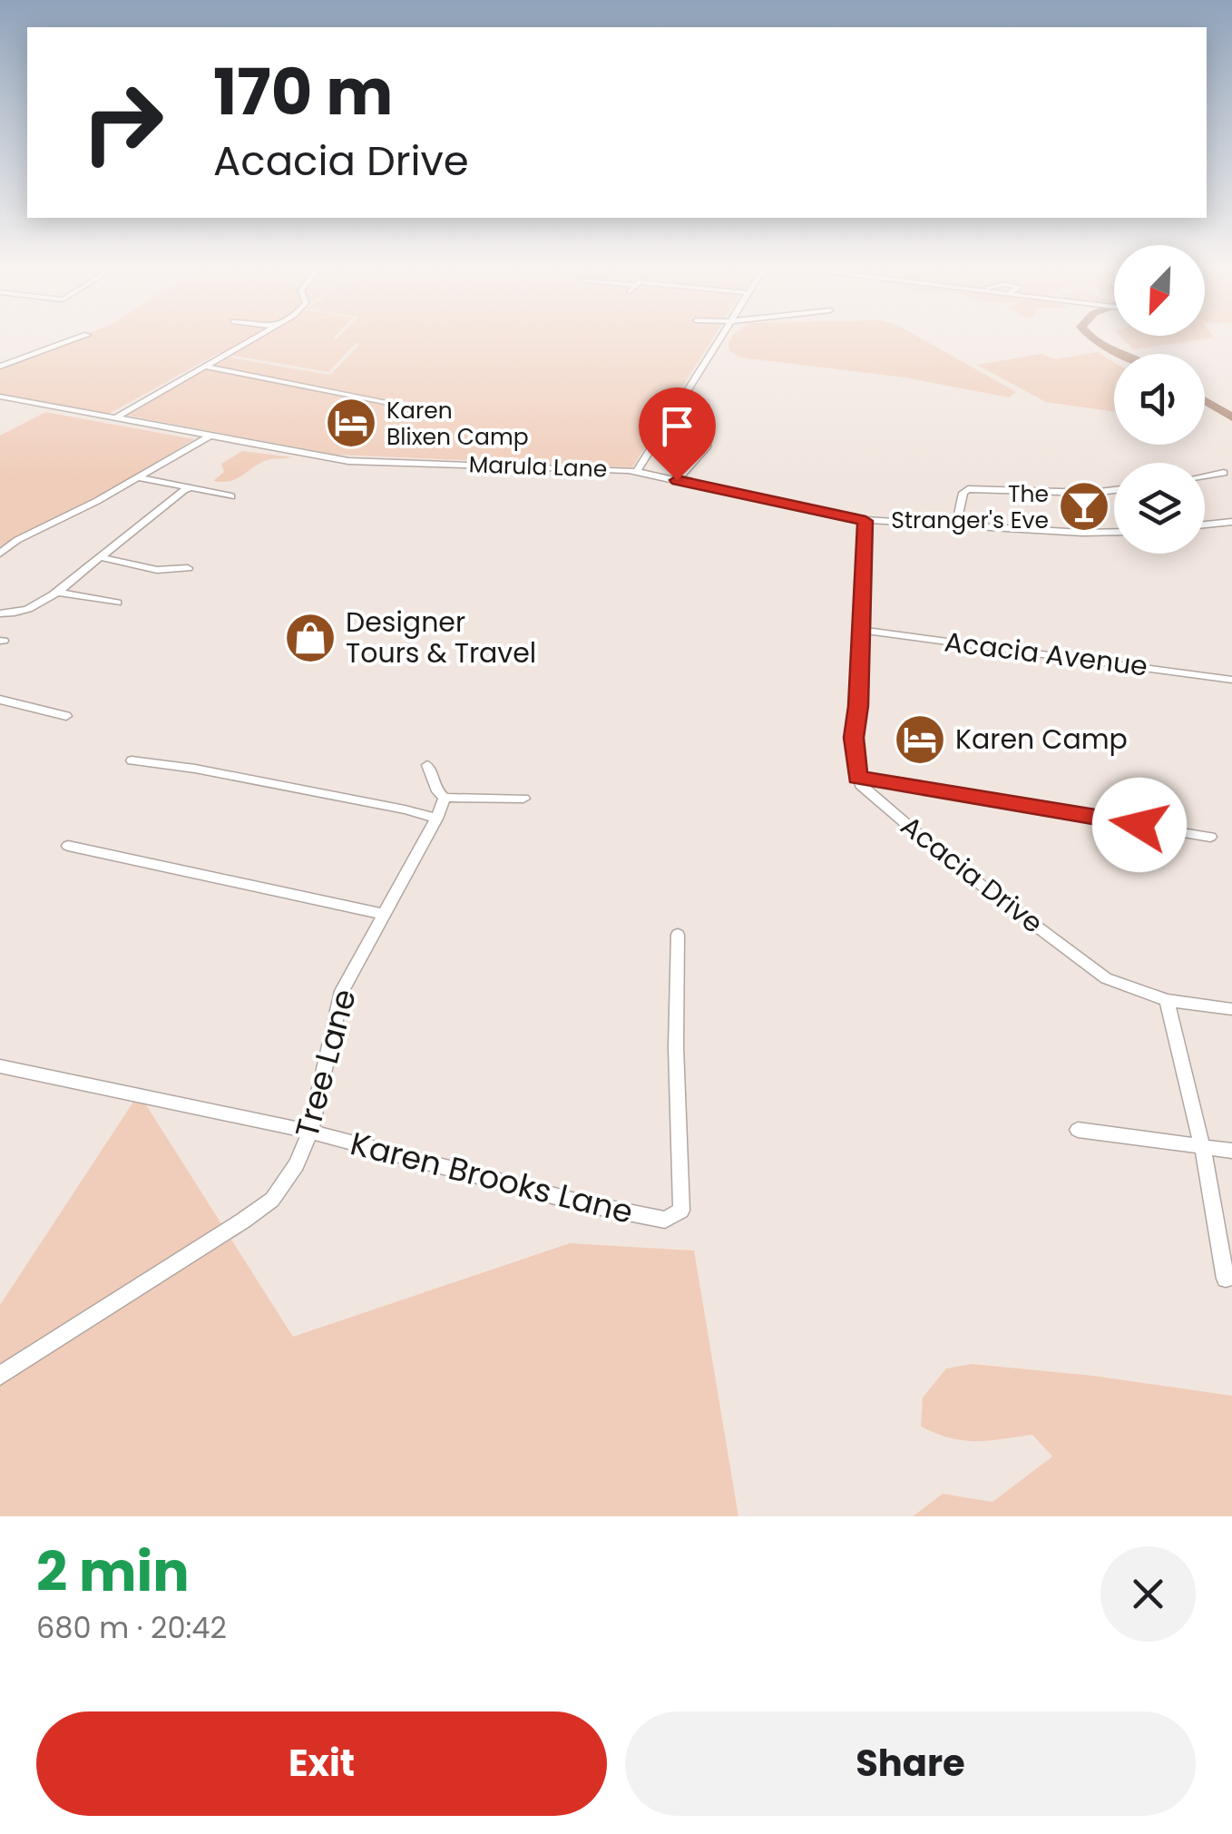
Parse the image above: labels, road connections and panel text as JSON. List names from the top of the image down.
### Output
{
  "streets": {
    "street": [
      "Marula Lane",
      "Acacia Avenue",
      "Acacia Drive",
      "Tree Lane",
      "Karen Brooks Lane"
    ]
  },
  "crossings": [
    ["Tree Lane", "Karen Brooks Lane"]
  ],
  "places": {
    "hotel": ["Karen Blixen Camp", "Karen Camp"],
    "bar": ["The Stranger's Eve"],
    "shop": ["Designer Tours & Travel"]
  },
  "north": "bottom left",
  "page": {
    "turn": ["170 m", "Acacia Drive"],
    "heading": ["2 min", "680 m · 20:42"],
    "buttons": ["Exit", "Share"]
  }
}
